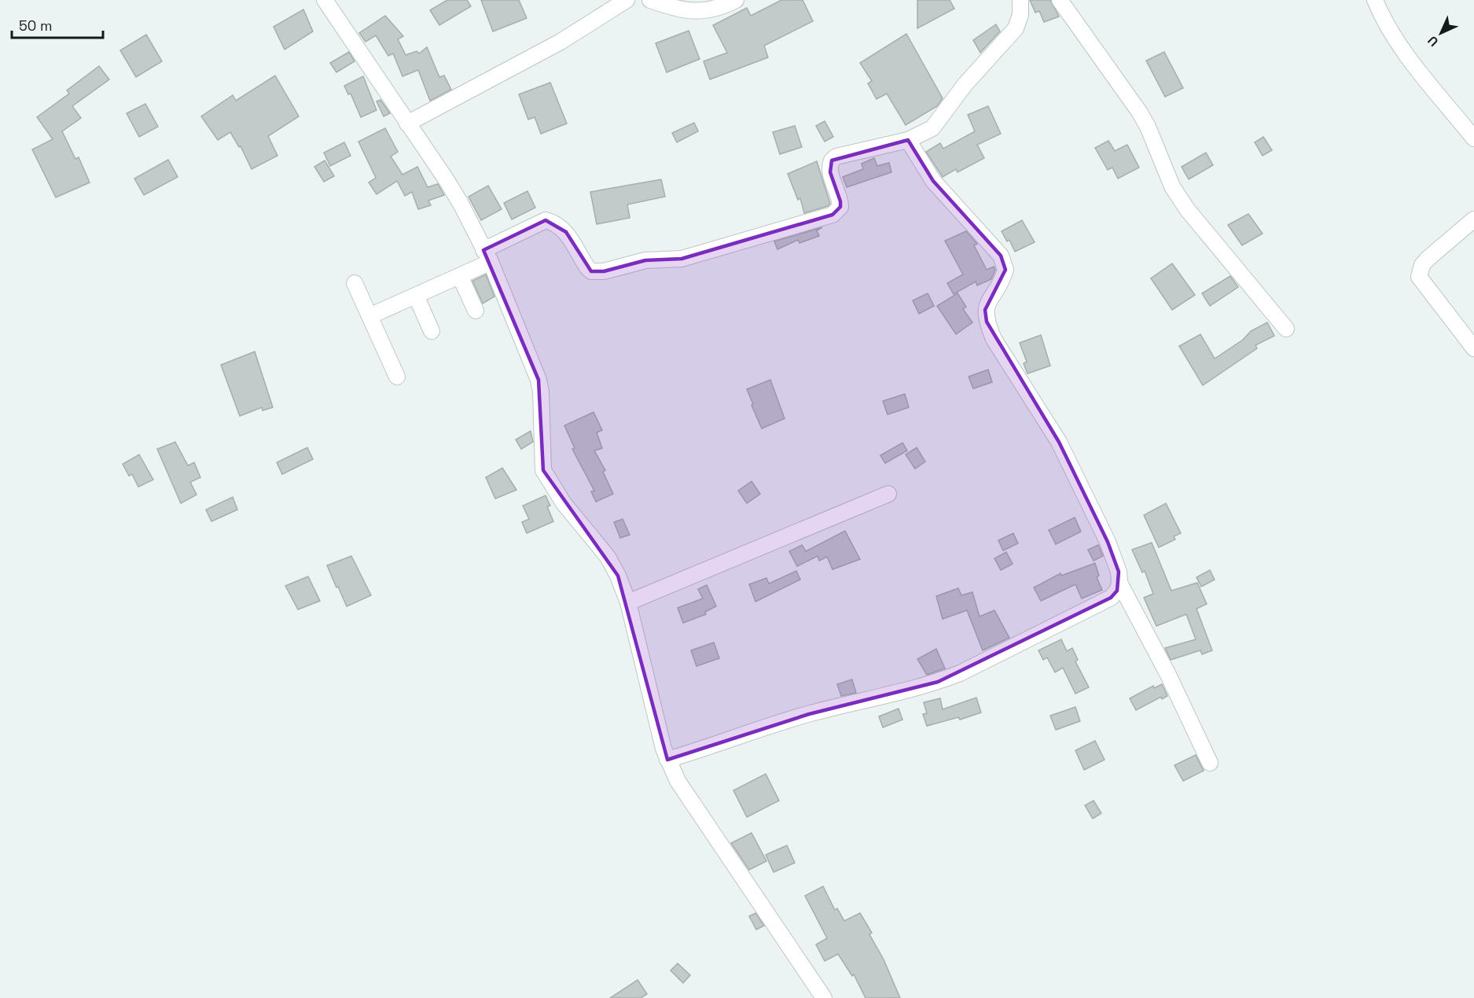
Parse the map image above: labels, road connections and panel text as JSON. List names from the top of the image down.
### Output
{
  "scale_bar": "50 m",
  "north": "bottom left"
}
